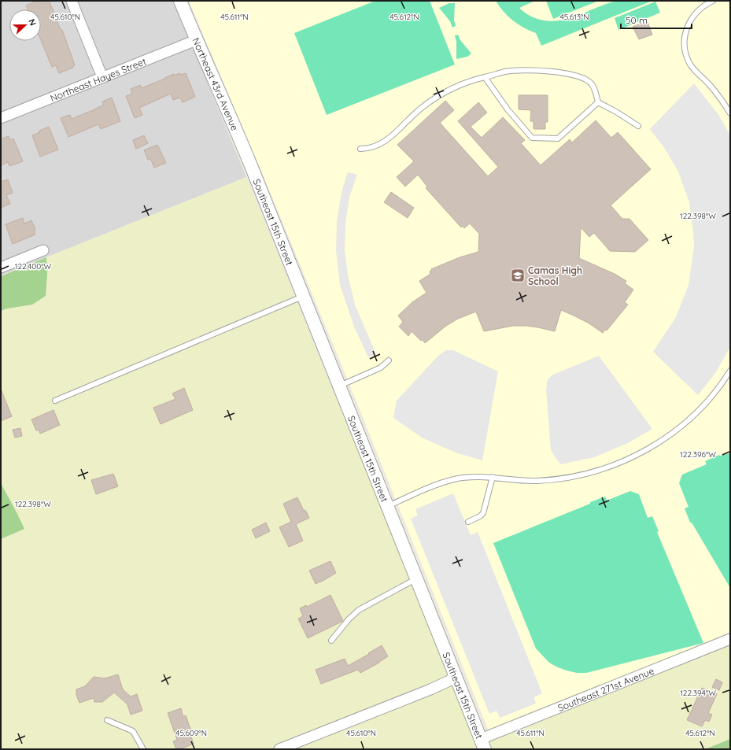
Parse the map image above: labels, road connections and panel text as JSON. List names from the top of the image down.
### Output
{
  "streets": {
    "street": [
      "Northeast Hayes Street",
      "Northeast 43rd Avenue",
      "Southeast 15th Street",
      "Southeast 271st Avenue"
    ]
  },
  "crossings": [
    ["Northeast Hayes Street", "Northeast 43rd Avenue"],
    ["Northeast 43rd Avenue", "Southeast 15th Street"],
    ["Southeast 15th Street", "Southeast 271st Avenue"]
  ],
  "places": {
    "school or university": ["Camas High School"]
  },
  "scale_bar": "50 m",
  "north": "right",
  "coordinates": [
    "45.613°N",
    "45.610°N",
    "45.611°N",
    "45.612°N",
    "122.398°W",
    "122.400°W",
    "122.396°W",
    "122.394°W",
    "45.609°N"
  ]
}
